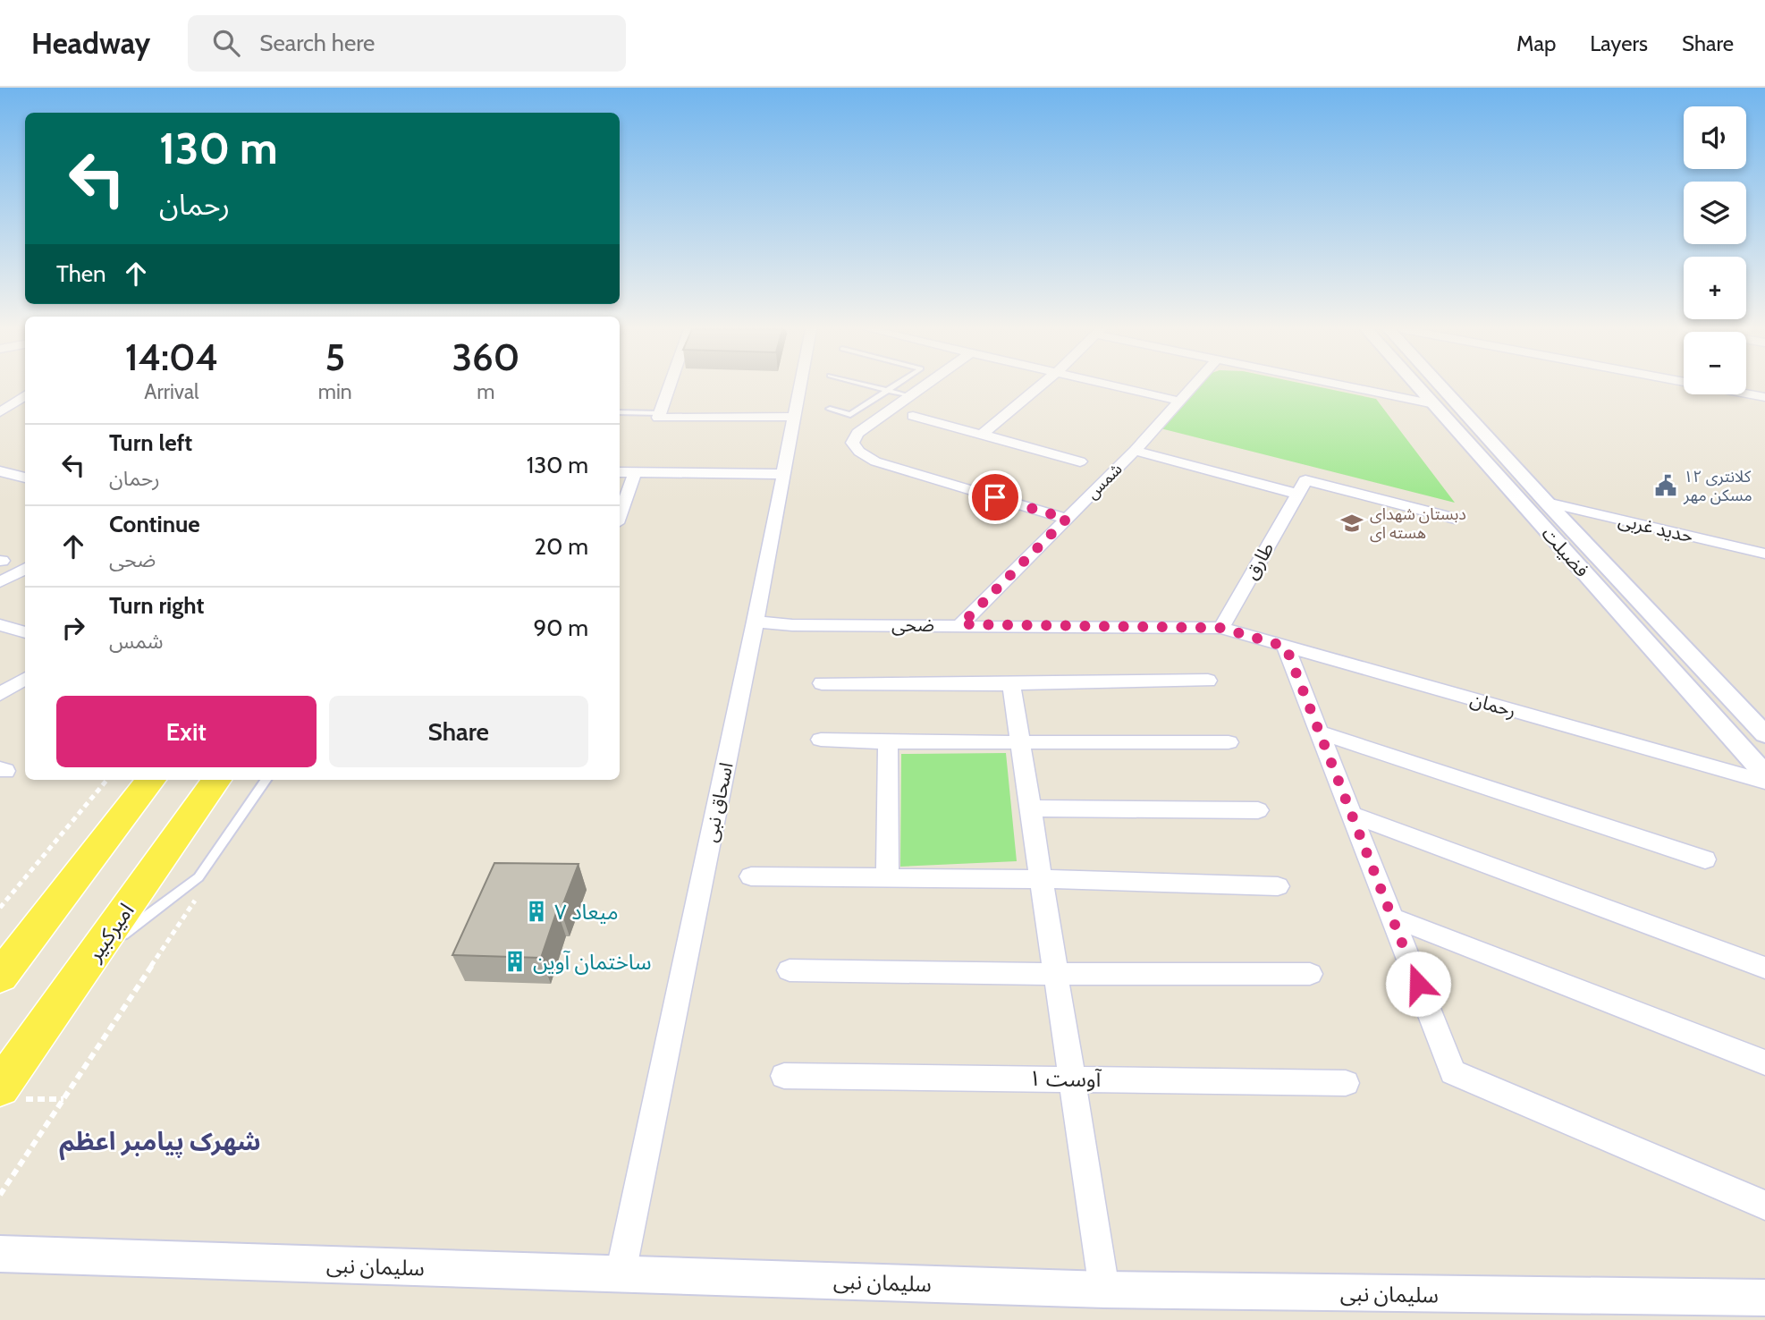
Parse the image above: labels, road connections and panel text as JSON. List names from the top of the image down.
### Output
{
  "streets": {
    "main road": ["امیرکبیر"],
    "street": [
      "شمس",
      "حدید غربی",
      "فضیلت",
      "طارق",
      "ضحی",
      "رحمان",
      "اسحاق نبی",
      "آوست ١",
      "سلیمان نبی"
    ]
  },
  "crossings": [
    ["شمس", "ضحی"],
    ["حدید غربی", "فضیلت"],
    ["طارق", "ضحی"],
    ["طارق", "رحمان"],
    ["ضحی", "رحمان"],
    ["ضحی", "اسحاق نبی"],
    ["اسحاق نبی", "سلیمان نبی"]
  ],
  "districts": ["شهرک پیامبر اعظم"],
  "places": {
    "public building": ["کلانتری ۱۲ مسکن مهر"],
    "school or university": ["دبستان شهدای هسته ای"],
    "building": ["میعاد ۷", "ساختمان آوین"]
  },
  "page": {
    "header": "Headway",
    "search": "Search here",
    "nav": ["Map", "Layers", "Share"],
    "map_buttons": ["+", "−"],
    "turn": ["130 m", "رحمان"],
    "then": "Then",
    "eta": [
      "14:04",
      "Arrival",
      "5",
      "min",
      "360",
      "m"
    ],
    "list": [
      {
        "name": "Turn left",
        "note": "رحمان",
        "value": "130 m"
      },
      {
        "name": "Continue",
        "note": "ضحی",
        "value": "20 m"
      },
      {
        "name": "Turn right",
        "note": "شمس",
        "value": "90 m"
      }
    ],
    "buttons": ["Exit", "Share"]
  }
}
